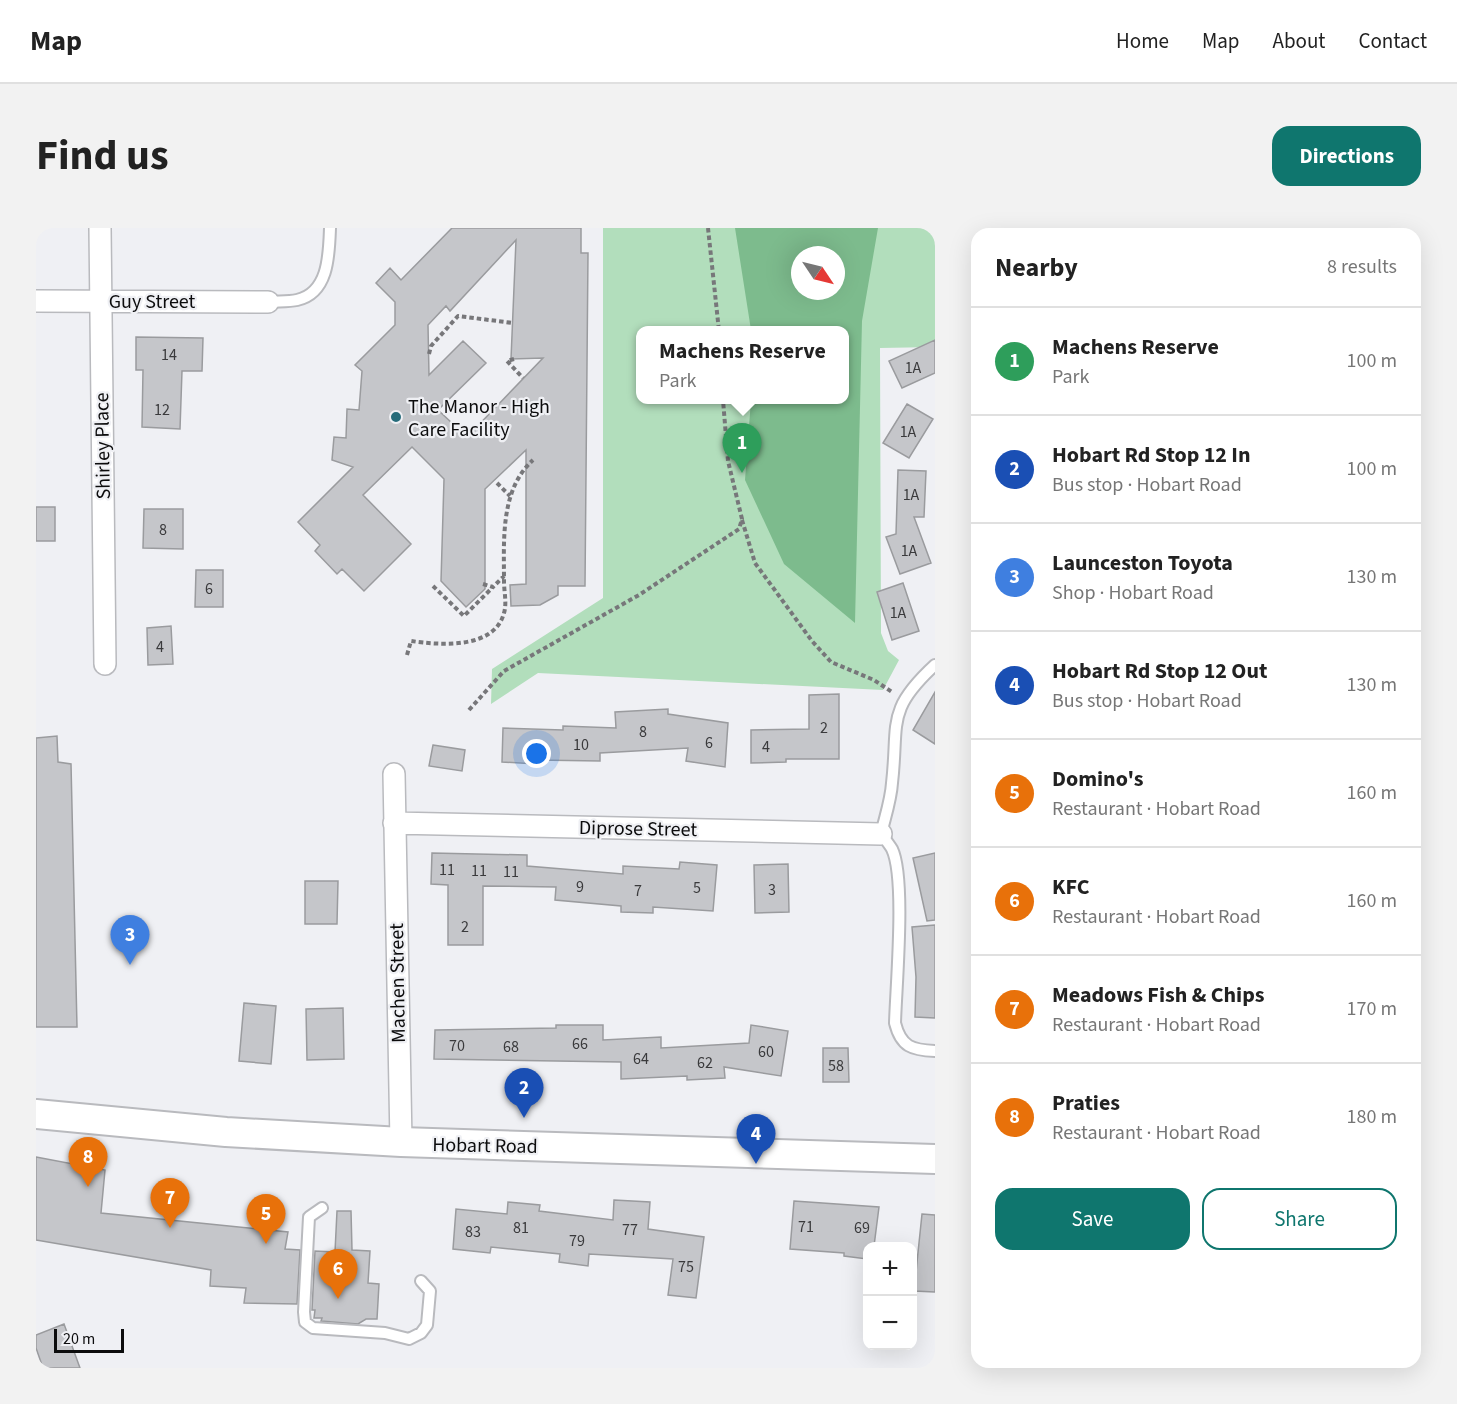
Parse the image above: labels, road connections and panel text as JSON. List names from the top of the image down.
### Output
{
  "streets": {
    "main road": ["Hobart Road"],
    "street": [
      "Guy Street",
      "Shirley Place",
      "Diprose Street",
      "Machen Street"
    ]
  },
  "crossings": [
    ["Guy Street", "Shirley Place"],
    ["Diprose Street", "Machen Street"],
    ["Machen Street", "Hobart Road"]
  ],
  "places": ["The Manor - High Care Facility"],
  "house_numbers": [
    "14",
    "1A",
    "12",
    "1A",
    "1A",
    "8",
    "1A",
    "6",
    "1A",
    "4",
    "2",
    "8",
    "6",
    "10",
    "4",
    "11",
    "11",
    "11",
    "9",
    "5",
    "3",
    "7",
    "2",
    "66",
    "70",
    "68",
    "60",
    "64",
    "62",
    "58",
    "71",
    "81",
    "69",
    "77",
    "83",
    "79",
    "75"
  ],
  "scale_bar": "20 m",
  "north": "bottom right",
  "page": {
    "header": "Map",
    "nav": [
      "Home",
      "Map",
      "About",
      "Contact"
    ],
    "title": "Find us",
    "buttons": [
      "Directions",
      ["Save", "Share"]
    ],
    "heading": ["Nearby", "8 results"],
    "list": [
      {
        "mark": "1",
        "name": "Machens Reserve",
        "note": "Park",
        "value": "100 m"
      },
      {
        "mark": "2",
        "name": "Hobart Rd Stop 12 In",
        "note": "Bus stop · Hobart Road",
        "value": "100 m"
      },
      {
        "mark": "3",
        "name": "Launceston Toyota",
        "note": "Shop · Hobart Road",
        "value": "130 m"
      },
      {
        "mark": "4",
        "name": "Hobart Rd Stop 12 Out",
        "note": "Bus stop · Hobart Road",
        "value": "130 m"
      },
      {
        "mark": "5",
        "name": "Domino's",
        "note": "Restaurant · Hobart Road",
        "value": "160 m"
      },
      {
        "mark": "6",
        "name": "KFC",
        "note": "Restaurant · Hobart Road",
        "value": "160 m"
      },
      {
        "mark": "7",
        "name": "Meadows Fish & Chips",
        "note": "Restaurant · Hobart Road",
        "value": "170 m"
      },
      {
        "mark": "8",
        "name": "Praties",
        "note": "Restaurant · Hobart Road",
        "value": "180 m"
      }
    ],
    "popup": ["Machens Reserve", "Park"],
    "pins": [
      "1",
      "3",
      "2",
      "4",
      "8",
      "7",
      "5",
      "6"
    ],
    "map_buttons": ["+", "−"],
    "scale": "20 m"
  }
}
